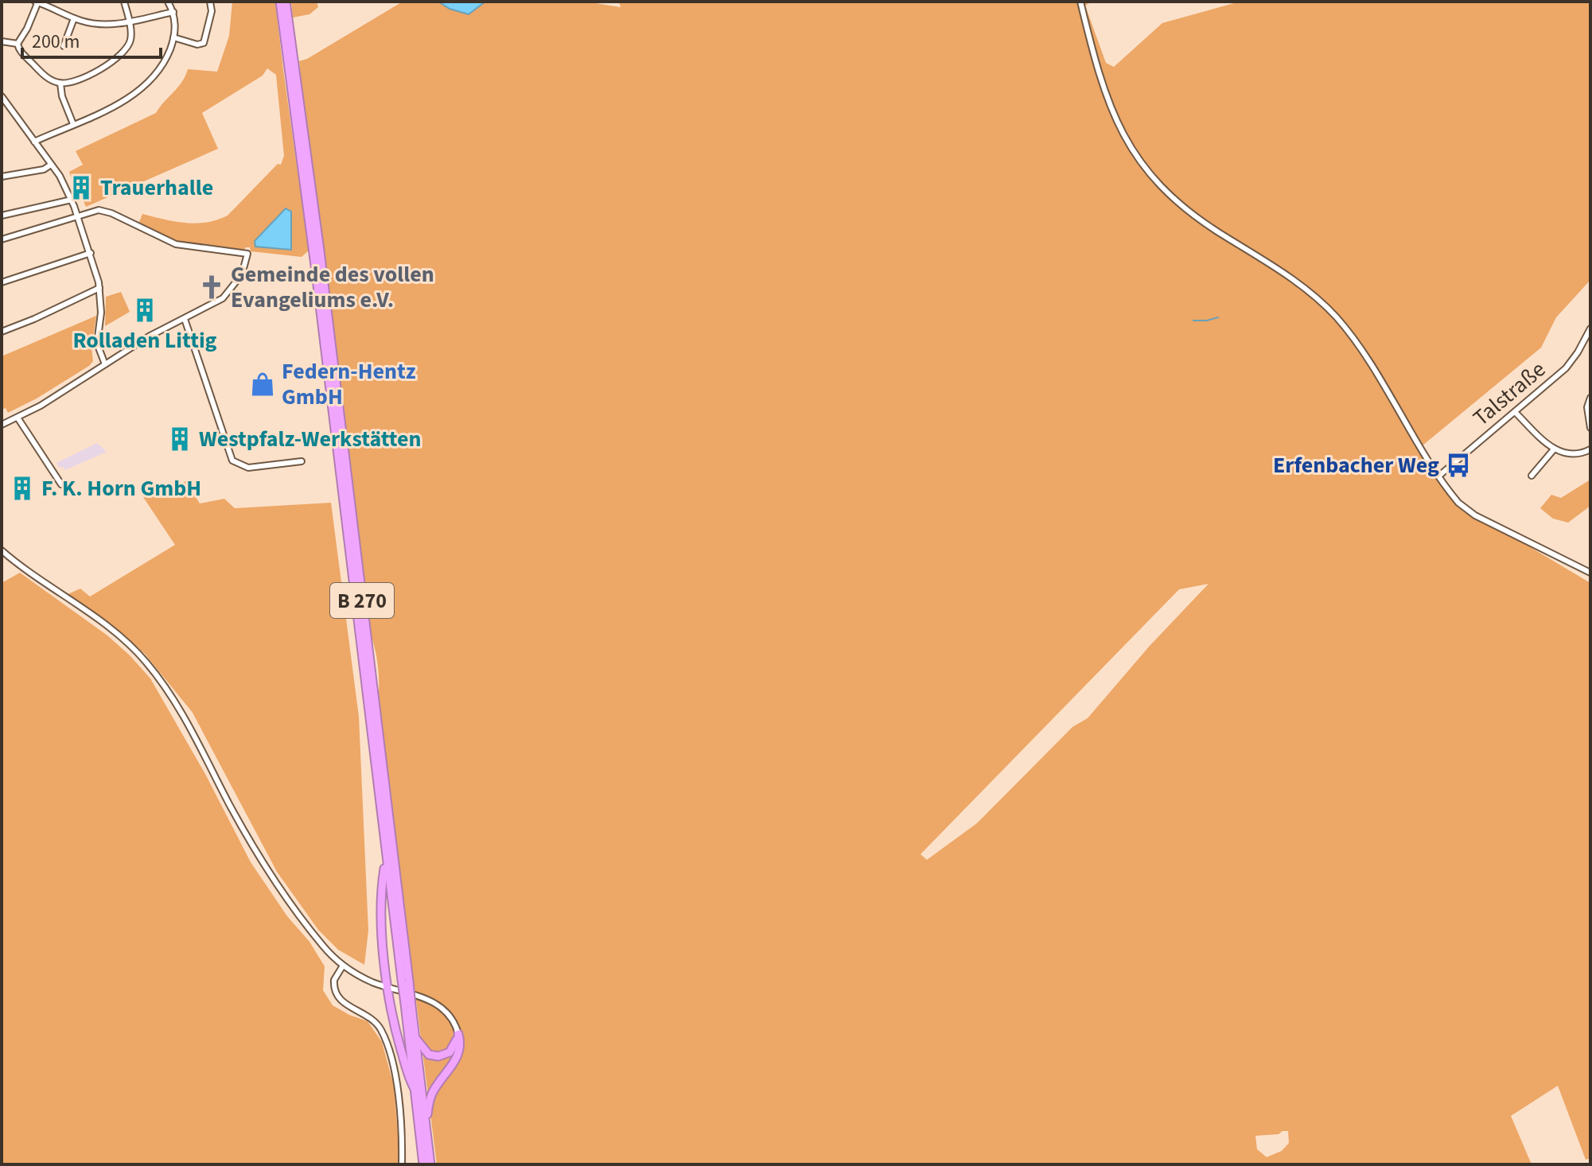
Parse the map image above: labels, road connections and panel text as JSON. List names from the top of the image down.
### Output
{
  "streets": {
    "highway": ["B 270"],
    "street": ["Talstraße"]
  },
  "places": {
    "building": [
      "Trauerhalle",
      "Rolladen Littig",
      "Westpfalz-Werkstätten",
      "F. K. Horn GmbH"
    ],
    "church": ["Gemeinde des vollen Evangeliums e.V."],
    "shop": ["Federn-Hentz GmbH"],
    "bus stop": ["Erfenbacher Weg"]
  },
  "scale_bar": "200 m"
}
